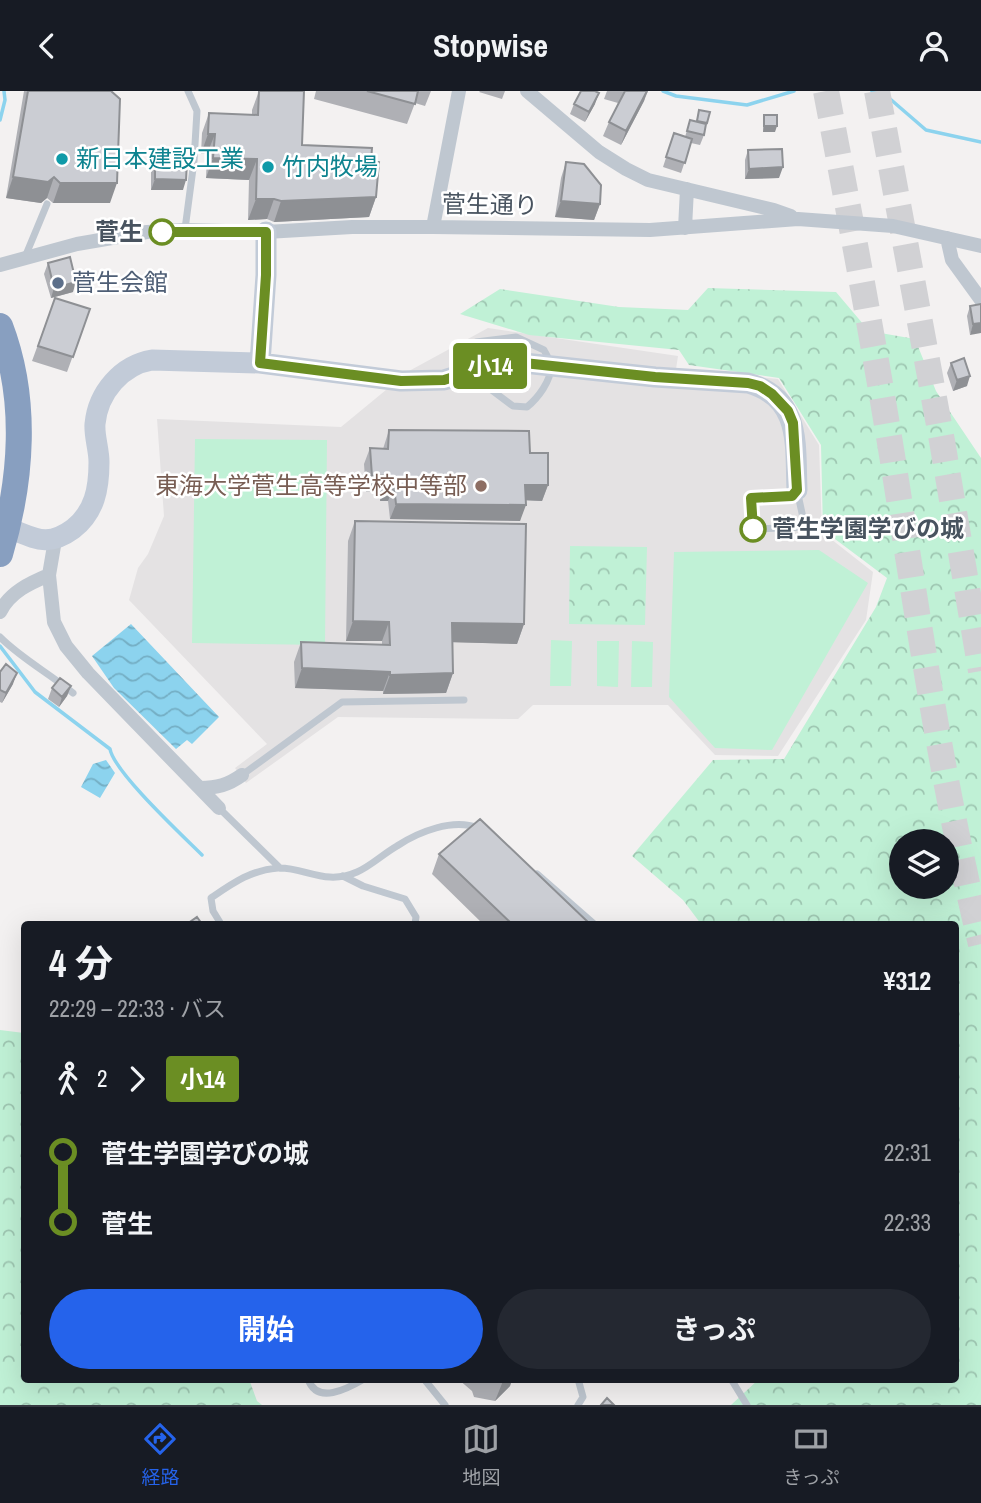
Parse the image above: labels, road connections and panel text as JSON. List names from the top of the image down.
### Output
{
  "streets": {
    "street": ["菅生通り"]
  },
  "places": [
    "新日本建設工業",
    "竹内牧場",
    "菅生",
    "菅生会館",
    "東海大学菅生高等学校中等部",
    "菅生学園学びの城"
  ],
  "lines": ["bus line 小14"],
  "page": {
    "header": "Stopwise",
    "on_map": "小14",
    "heading": ["4 分", "22:29 – 22:33 · バス", "¥312"],
    "legs": ["2", "小14"],
    "list": [
      {
        "name": "菅生学園学びの城",
        "value": "22:31"
      },
      {
        "name": "菅生",
        "value": "22:33"
      }
    ],
    "buttons": ["開始", "きっぷ"],
    "tabs": ["経路", "地図", "きっぷ"]
  }
}
